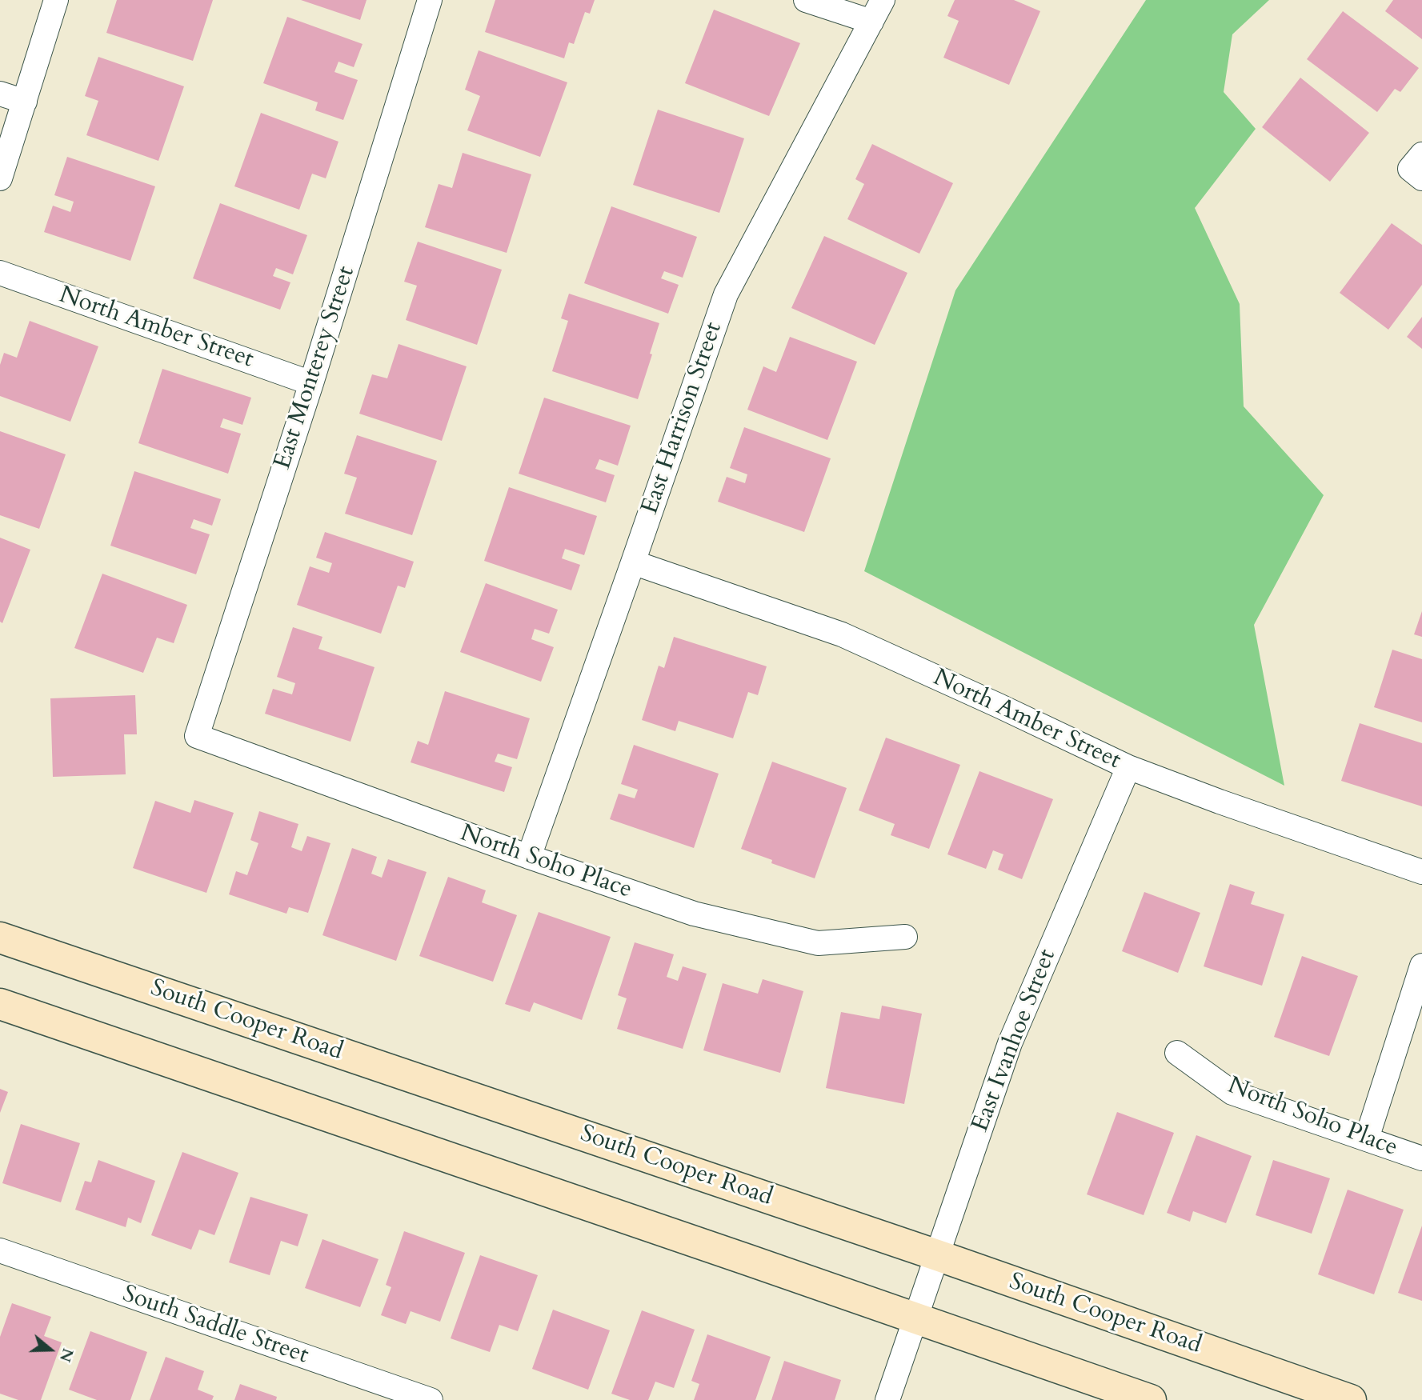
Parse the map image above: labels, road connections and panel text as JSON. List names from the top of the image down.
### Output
{
  "streets": {
    "main road": ["South Cooper Road"],
    "street": [
      "North Amber Street",
      "East Monterey Street",
      "East Harrison Street",
      "North Soho Place",
      "East Ivanhoe Street",
      "South Saddle Street"
    ]
  },
  "crossings": [
    ["North Amber Street", "East Monterey Street"],
    ["North Amber Street", "East Harrison Street"],
    ["North Amber Street", "East Ivanhoe Street"],
    ["East Monterey Street", "North Soho Place"],
    ["East Harrison Street", "North Soho Place"],
    ["South Cooper Road", "East Ivanhoe Street"]
  ],
  "north": "right"
}
